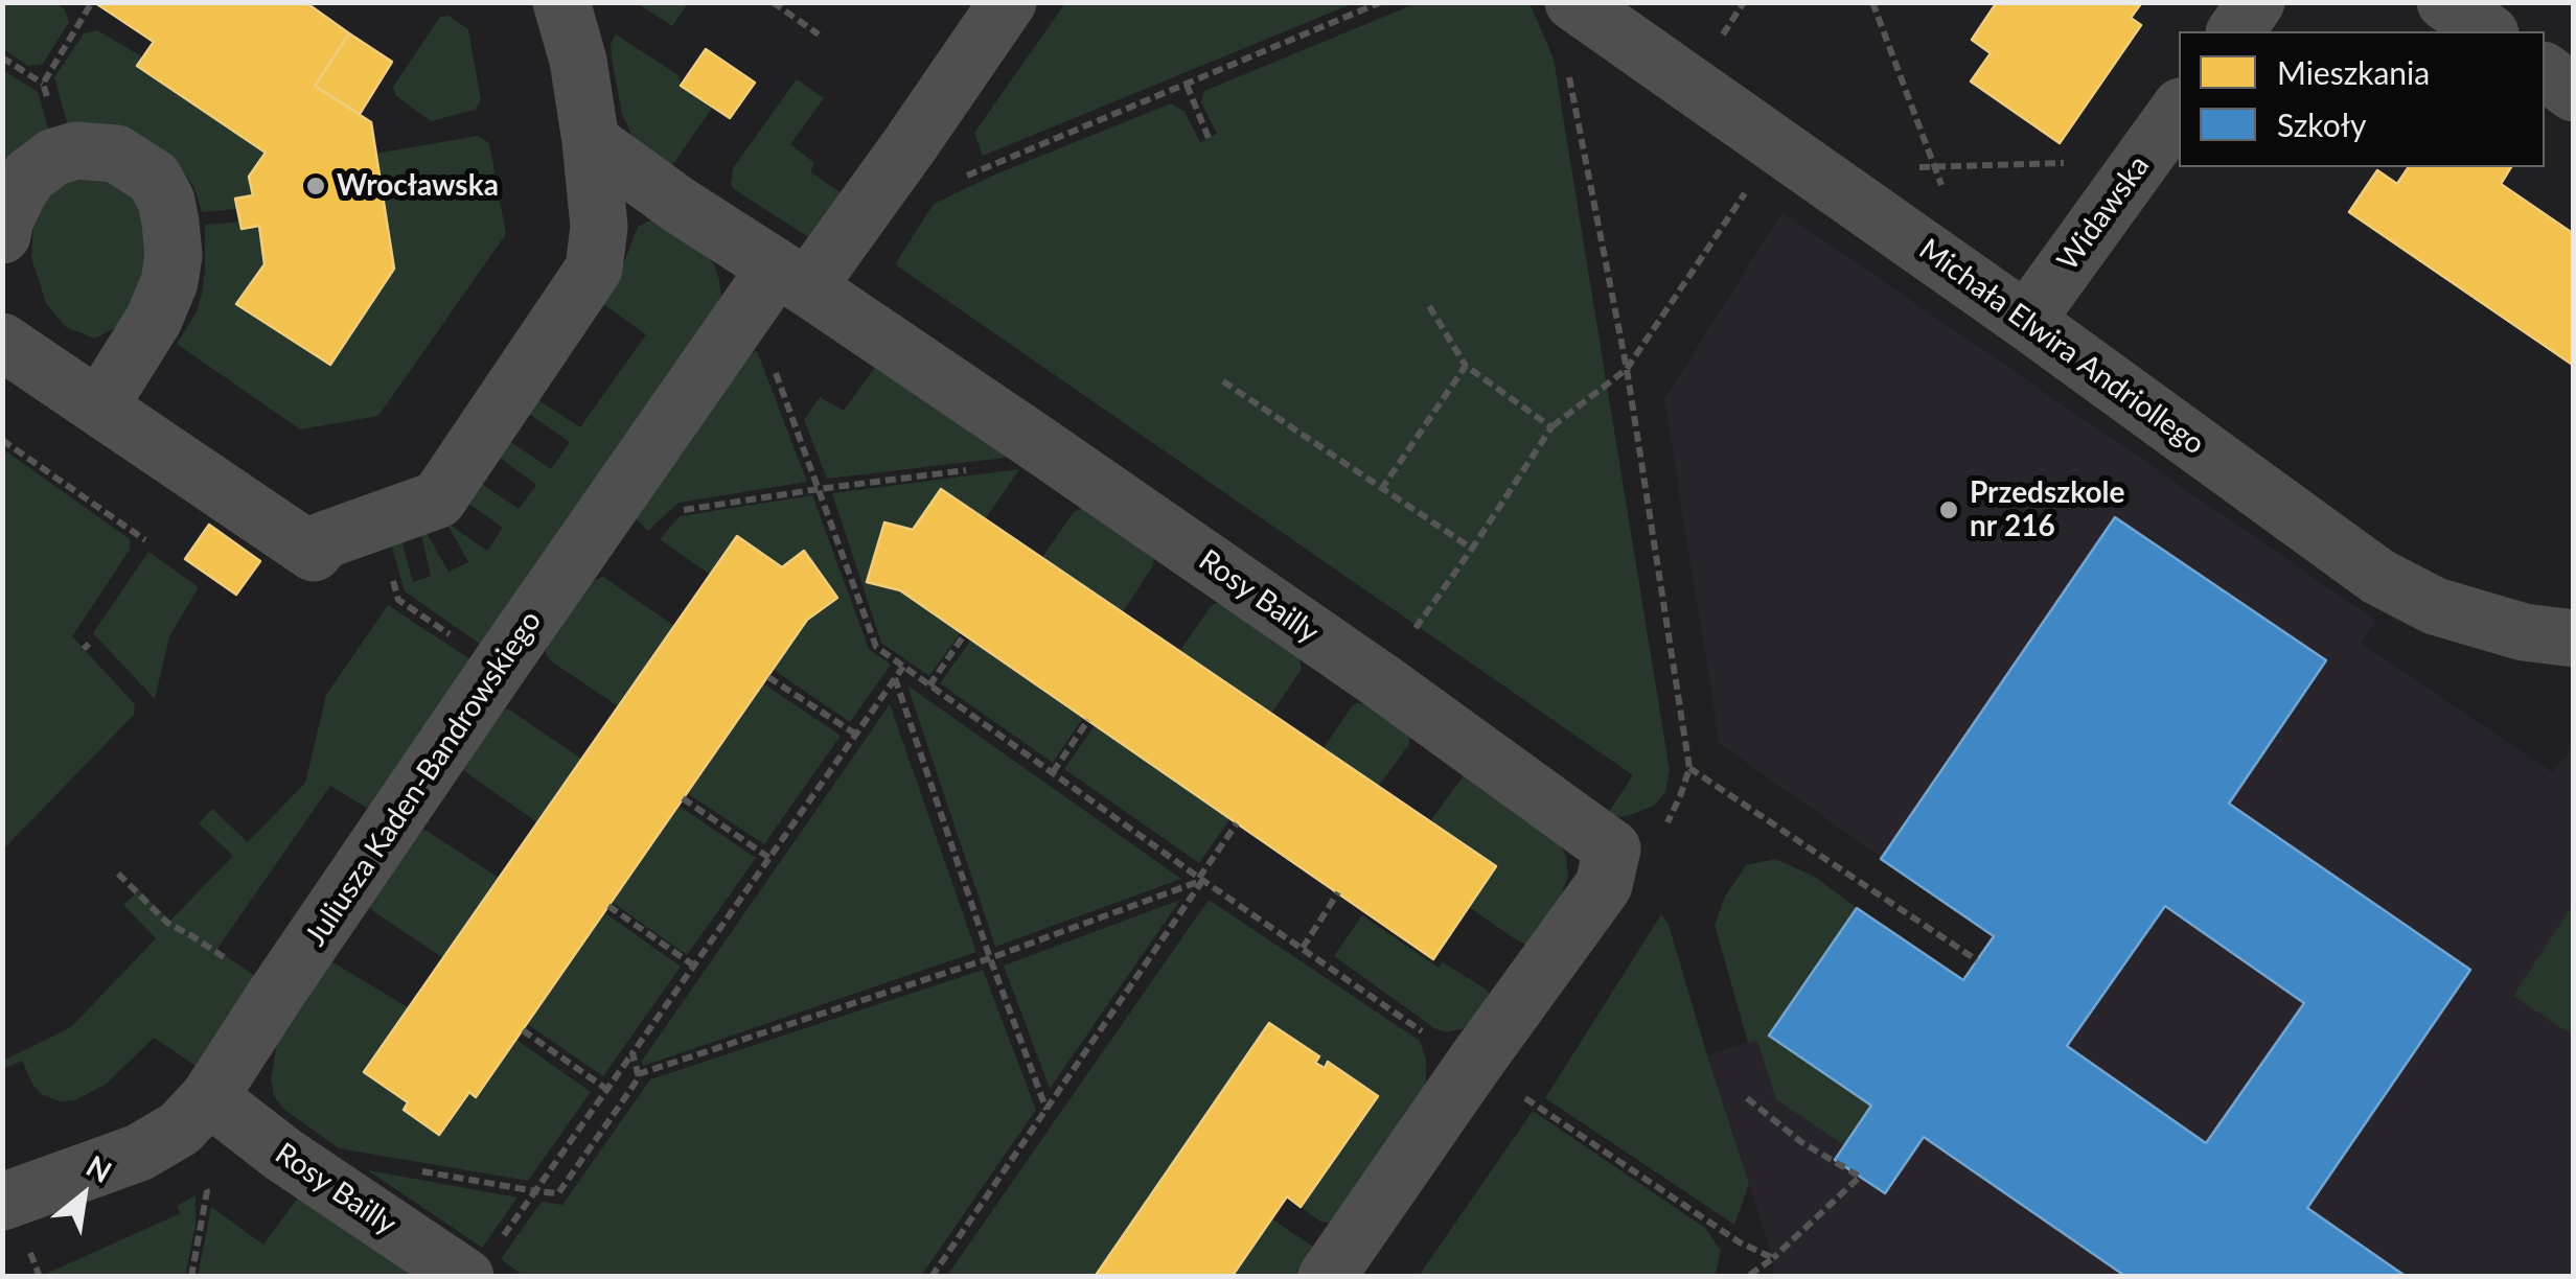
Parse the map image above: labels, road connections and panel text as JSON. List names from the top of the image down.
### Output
{
  "streets": {
    "street": [
      "Widawska",
      "Michała Elwira Andriollego",
      "Rosy Bailly",
      "Juliusza Kaden-Bandrowskiego"
    ]
  },
  "crossings": [
    ["Widawska", "Michała Elwira Andriollego"],
    ["Rosy Bailly", "Juliusza Kaden-Bandrowskiego"]
  ],
  "places": ["Wrocławska", "Przedszkole nr 216"],
  "legend": ["Mieszkania", "Szkoły"],
  "north": "top right"
}
